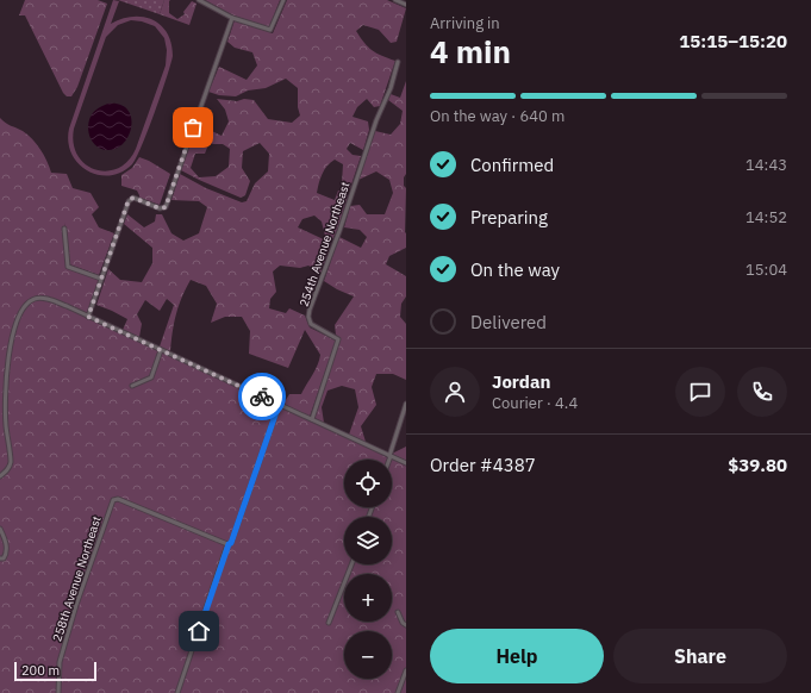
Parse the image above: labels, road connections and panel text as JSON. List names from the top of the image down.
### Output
{
  "streets": {
    "street": ["254th Avenue Northeast", "258th Avenue Northeast"]
  },
  "scale_bar": "200 m",
  "page": {
    "heading": ["4 min", "Arriving in", "15:15–15:20"],
    "panel": [
      "Jordan",
      "Courier · 4.4",
      "Order #4387",
      "$39.80"
    ],
    "bar": "On the way · 640 m",
    "list": [
      ["Confirmed", "14:43"],
      ["Preparing", "14:52"],
      ["On the way", "15:04"],
      "Delivered"
    ],
    "map_buttons": ["+", "−"],
    "buttons": ["Help", "Share"],
    "scale": "200 m"
  }
}
